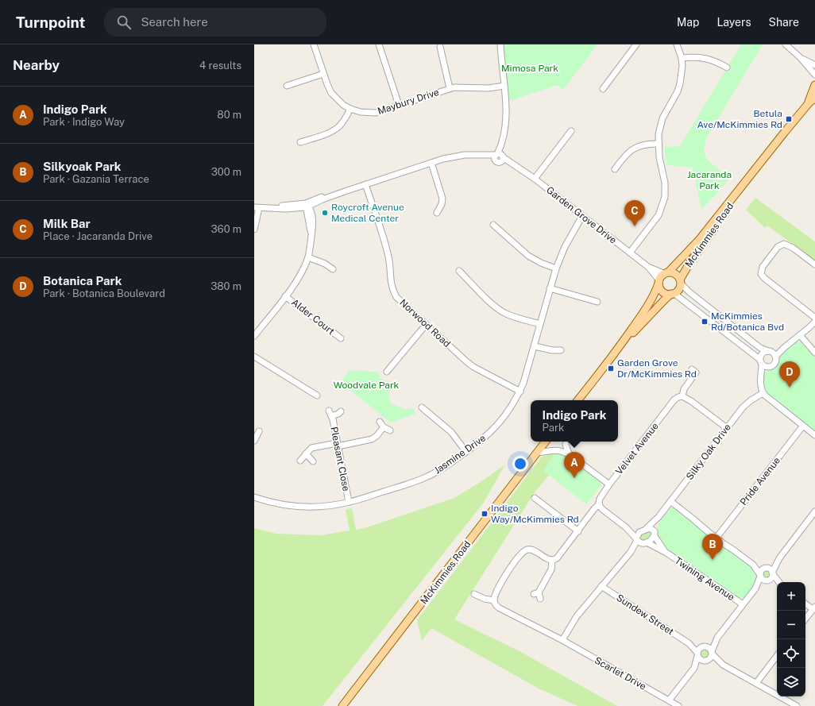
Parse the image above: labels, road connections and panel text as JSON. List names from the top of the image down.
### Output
{
  "streets": {
    "main road": ["McKimmies Road"],
    "street": [
      "Maybury Drive",
      "Garden Grove Drive",
      "Alder Court",
      "Norwood Road",
      "Velvet Avenue",
      "Silky Oak Drive",
      "Jasmine Drive",
      "Pleasant Close",
      "Pride Avenue",
      "Twining Avenue",
      "Sundew Street",
      "Scarlet Drive"
    ]
  },
  "crossings": [
    ["Garden Grove Drive", "McKimmies Road"],
    ["Garden Grove Drive", "Jasmine Drive"],
    ["Norwood Road", "Jasmine Drive"],
    ["Silky Oak Drive", "Twining Avenue"],
    ["Jasmine Drive", "Pleasant Close"]
  ],
  "parks": ["Mimosa Park", "Jacaranda Park", "Woodvale Park"],
  "places": {
    "transit": [
      "Betula Ave/McKimmies Rd",
      "McKimmies Rd/Botanica Bvd",
      "Garden Grove Dr/McKimmies Rd",
      "Indigo Way/McKimmies Rd"
    ],
    "other": ["Roycroft Avenue Medical Center"]
  },
  "page": {
    "header": "Turnpoint",
    "search": "Search here",
    "nav": ["Map", "Layers", "Share"],
    "heading": ["Nearby", "4 results"],
    "list": [
      {
        "mark": "A",
        "name": "Indigo Park",
        "note": "Park · Indigo Way",
        "value": "80 m"
      },
      {
        "mark": "B",
        "name": "Silkyoak Park",
        "note": "Park · Gazania Terrace",
        "value": "300 m"
      },
      {
        "mark": "C",
        "name": "Milk Bar",
        "note": "Place · Jacaranda Drive",
        "value": "360 m"
      },
      {
        "mark": "D",
        "name": "Botanica Park",
        "note": "Park · Botanica Boulevard",
        "value": "380 m"
      }
    ],
    "pins": [
      "C",
      "D",
      "A",
      "B"
    ],
    "popup": ["Indigo Park", "Park"],
    "map_buttons": ["+", "−"]
  }
}
